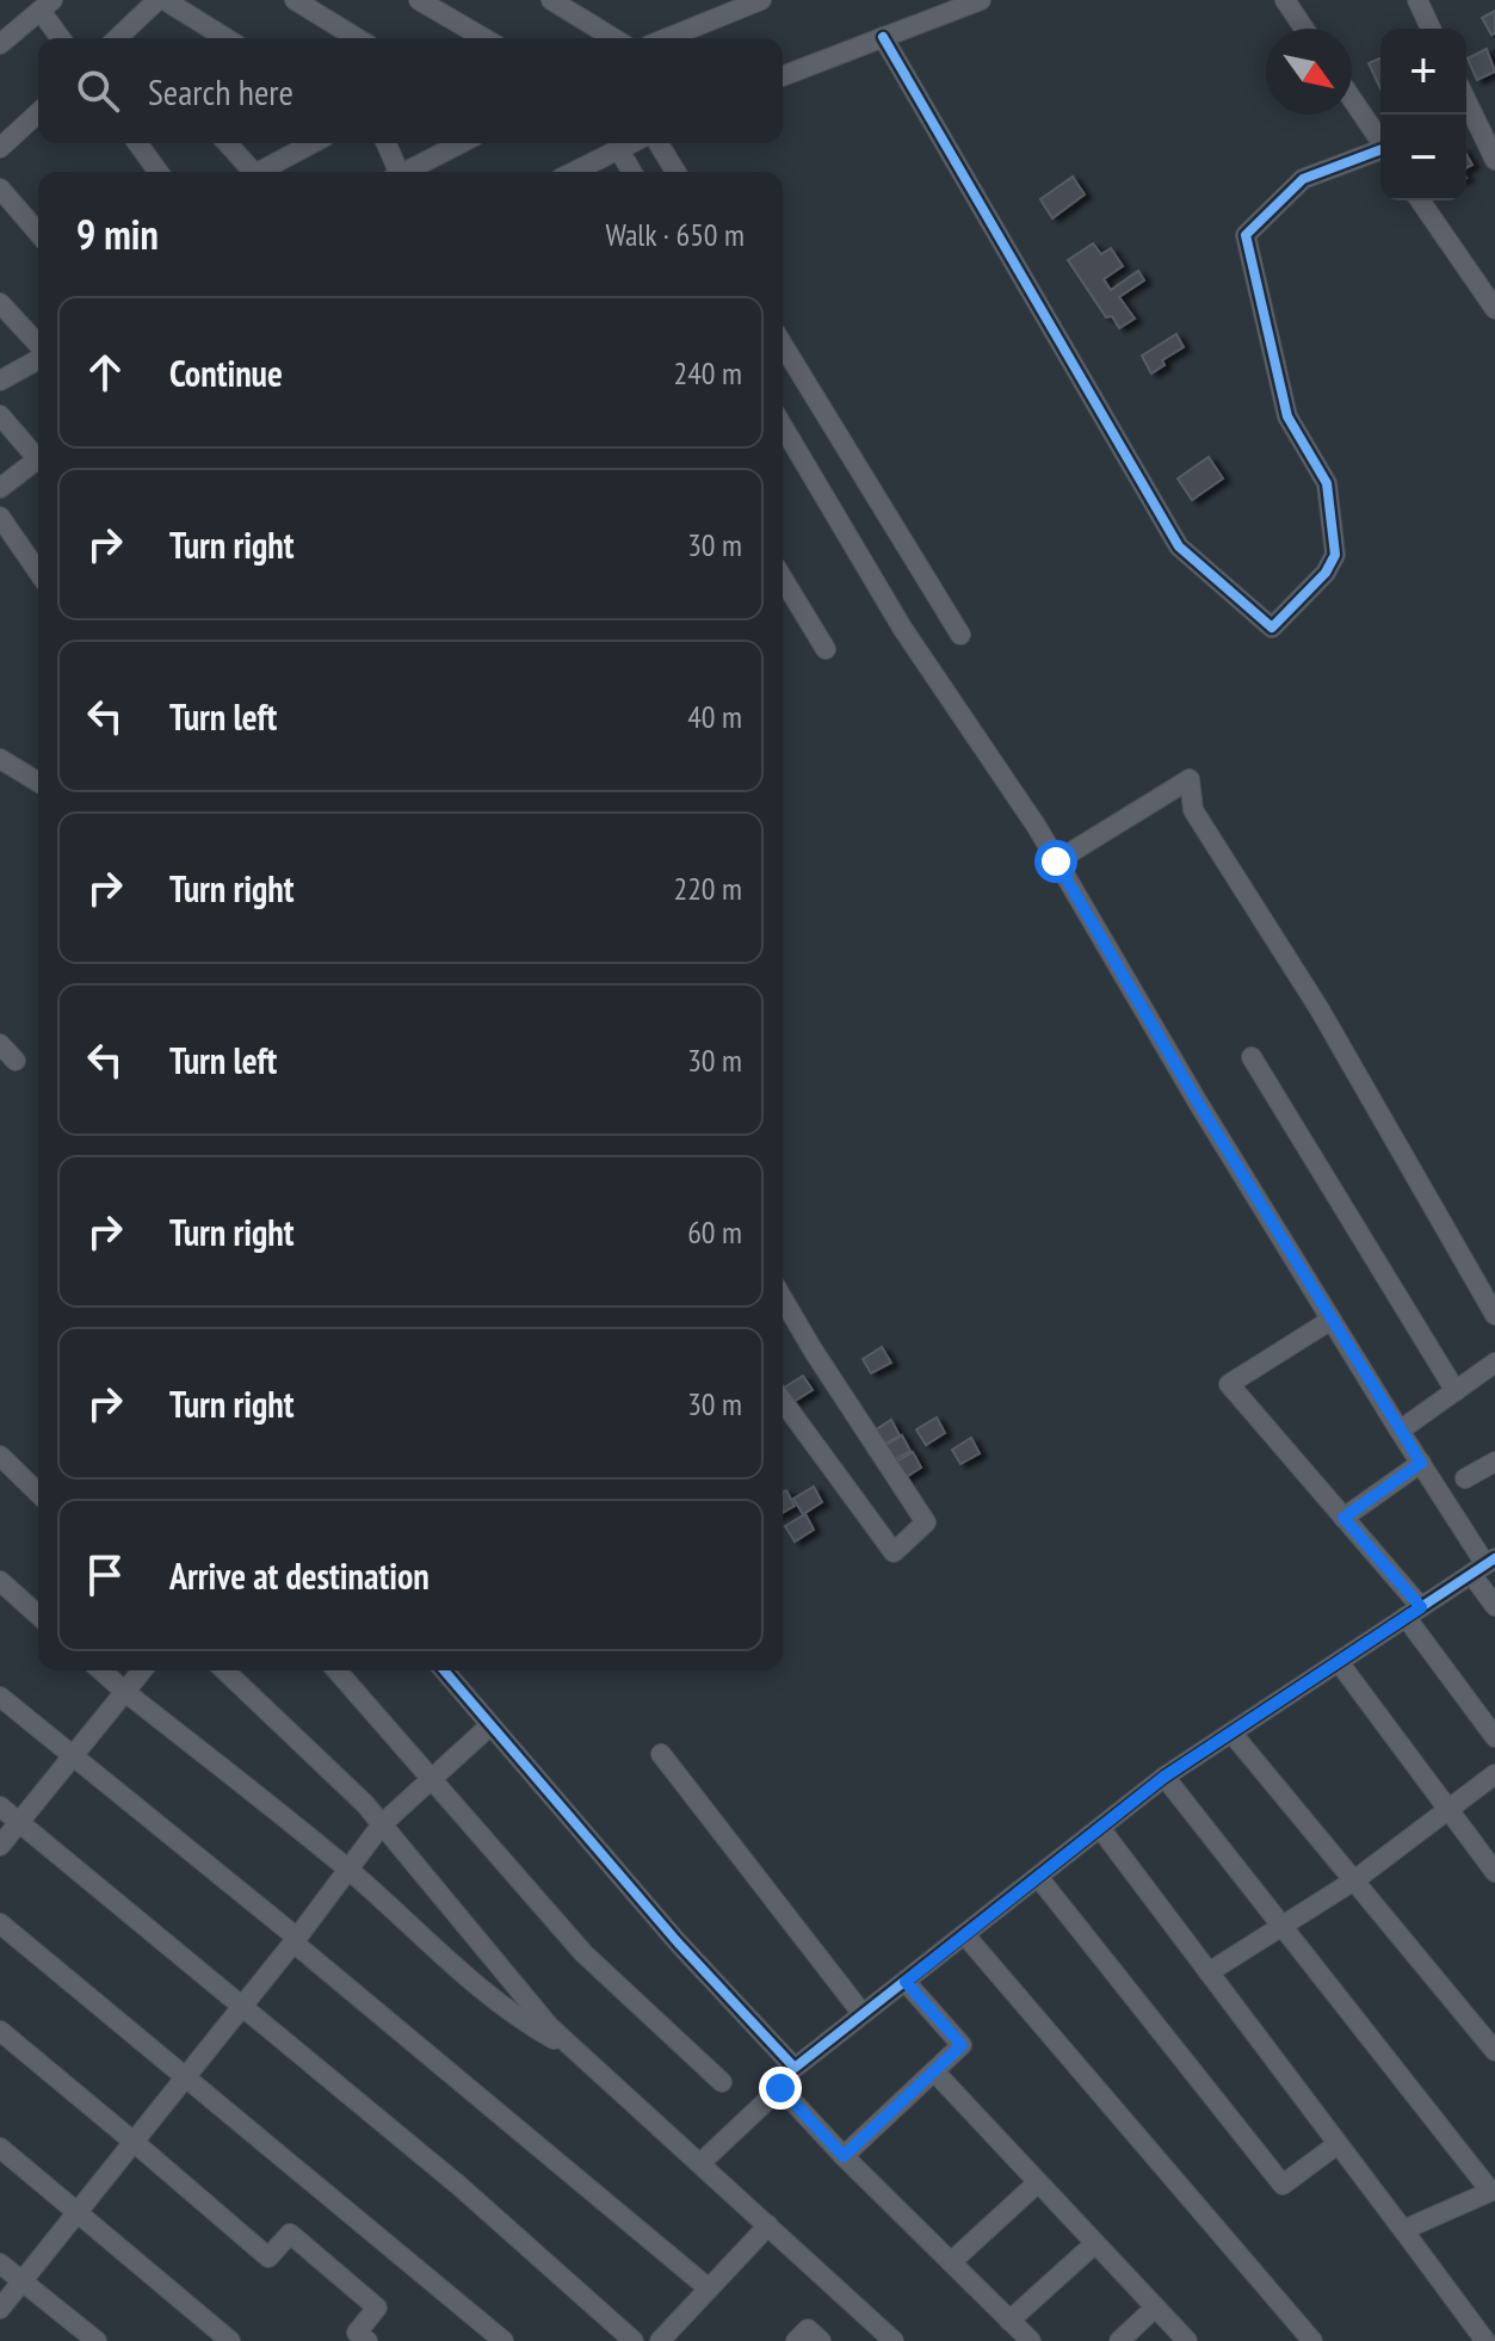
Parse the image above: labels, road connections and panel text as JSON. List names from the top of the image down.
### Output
{
  "north": "bottom right",
  "page": {
    "map_buttons": ["+", "−"],
    "search": "Search here",
    "heading": ["9 min", "Walk · 650 m"],
    "list": [
      ["Continue", "240 m"],
      ["Turn right", "30 m"],
      ["Turn left", "40 m"],
      ["Turn right", "220 m"],
      ["Turn left", "30 m"],
      ["Turn right", "60 m"],
      ["Turn right", "30 m"],
      "Arrive at destination"
    ]
  }
}
